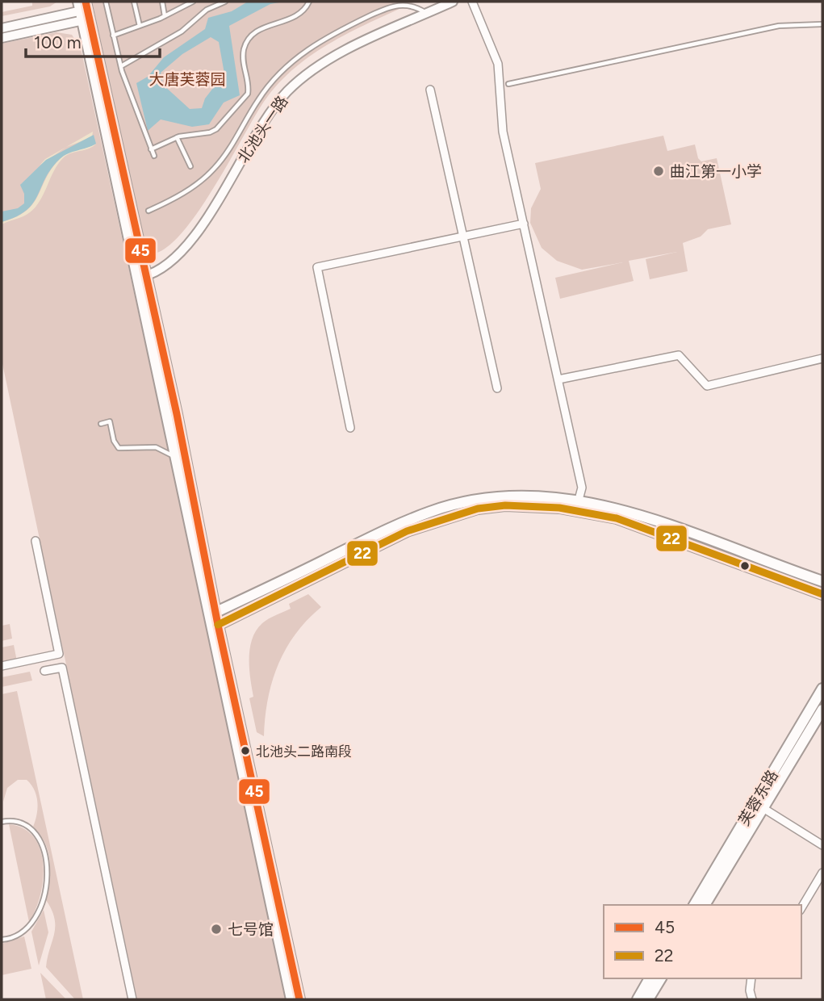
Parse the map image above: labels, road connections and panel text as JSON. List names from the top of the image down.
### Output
{
  "streets": {
    "main road": ["芙蓉东路"],
    "street": ["北池头一路"]
  },
  "parks": ["大唐芙蓉园"],
  "places": ["曲江第一小学", "北池头二路南段", "七号馆"],
  "lines": ["transit line 45", "transit line 22"],
  "legend": ["45", "22"],
  "scale_bar": "100 m"
}
